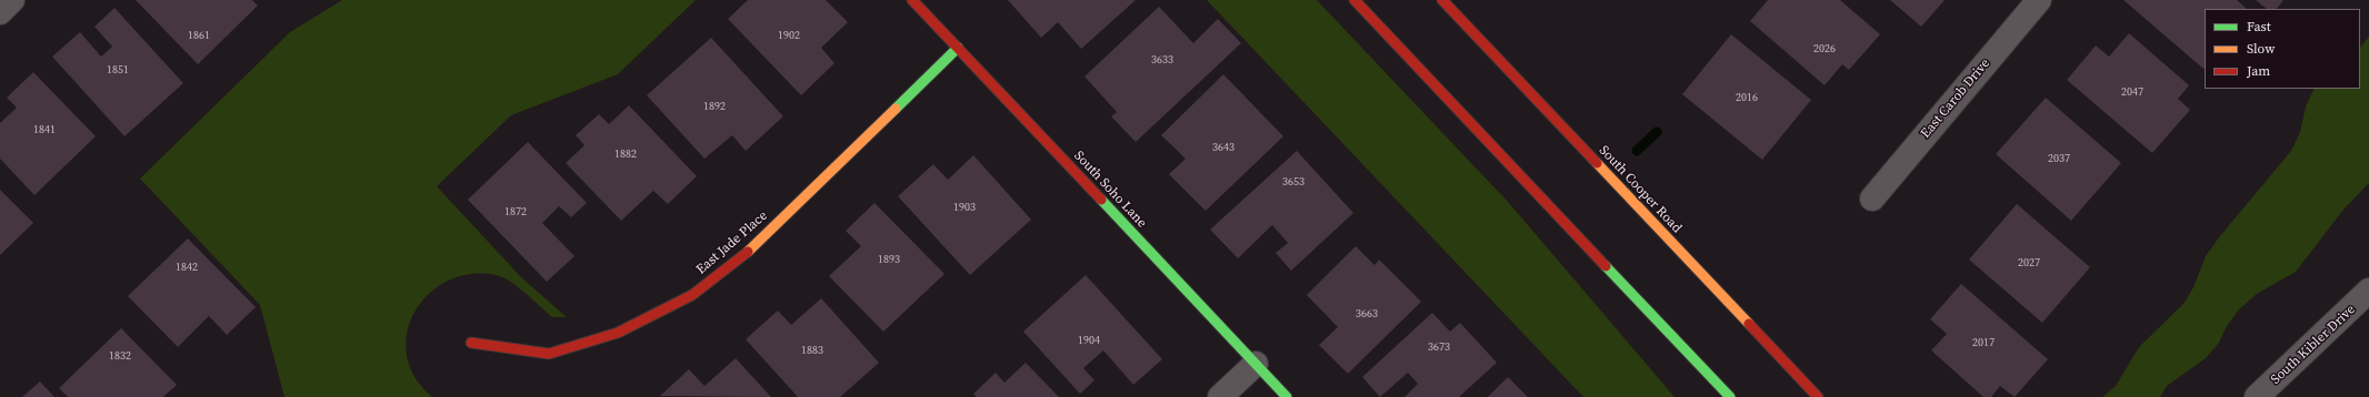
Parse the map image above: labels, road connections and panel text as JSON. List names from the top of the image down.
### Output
{
  "streets": {
    "street": [
      "East Carob Drive",
      "South Soho Lane",
      "South Cooper Road",
      "East Jade Place",
      "South Kibler Drive"
    ]
  },
  "crossings": [
    ["South Soho Lane", "East Jade Place"]
  ],
  "house_numbers": [
    "1861",
    "1902",
    "2026",
    "3633",
    "1851",
    "2047",
    "2016",
    "1892",
    "1841",
    "3643",
    "1882",
    "2037",
    "3653",
    "1903",
    "1872",
    "1893",
    "2027",
    "1842",
    "3663",
    "1904",
    "2017",
    "3673",
    "1883",
    "1832"
  ],
  "legend": ["Fast", "Slow", "Jam"]
}
